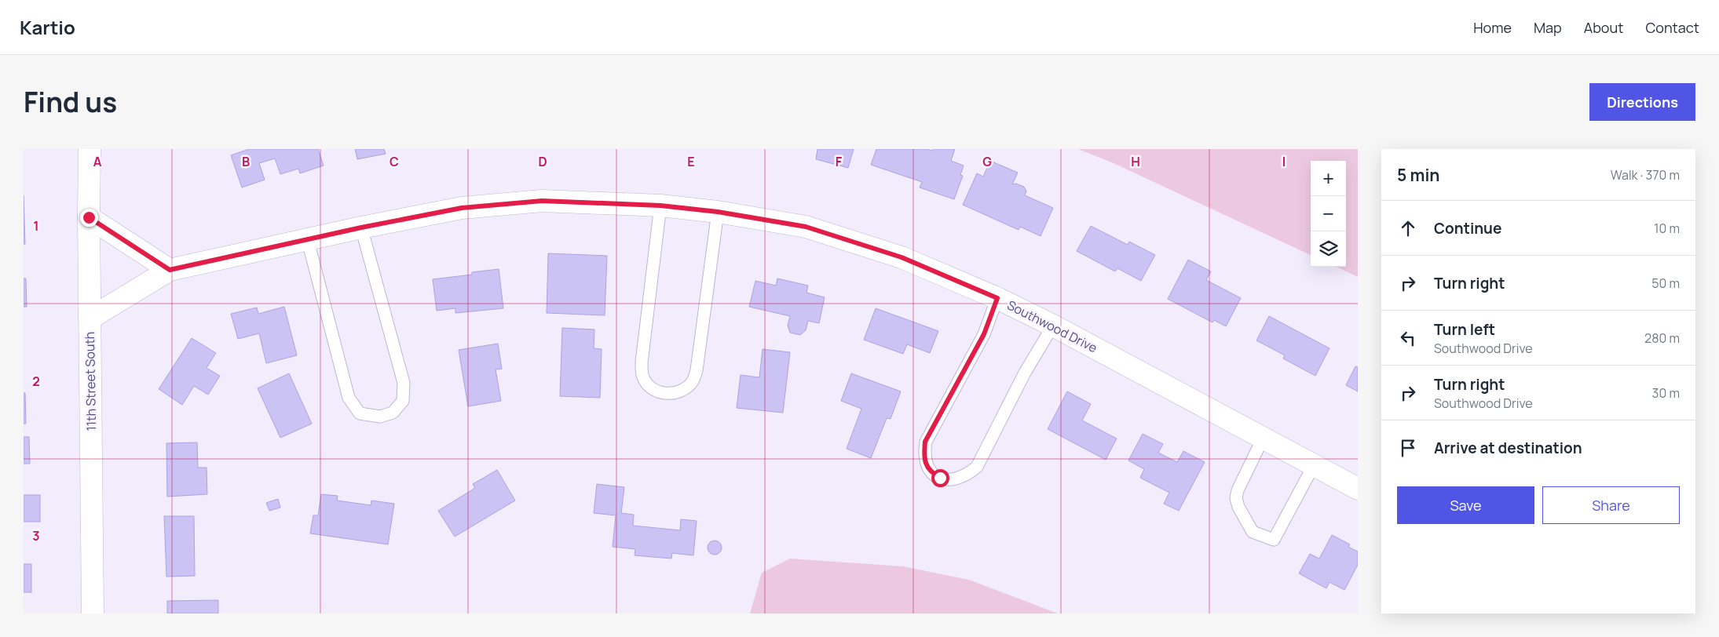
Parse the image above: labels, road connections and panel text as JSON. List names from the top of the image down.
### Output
{
  "streets": {
    "street": ["Southwood Drive", "11th Street South"]
  },
  "crossings": [
    ["Southwood Drive", "11th Street South"]
  ],
  "page": {
    "header": "Kartio",
    "nav": [
      "Home",
      "Map",
      "About",
      "Contact"
    ],
    "title": "Find us",
    "buttons": [
      "Directions",
      ["Save", "Share"]
    ],
    "heading": ["5 min", "Walk · 370 m"],
    "map_buttons": ["+", "−"],
    "list": [
      ["Continue", "10 m"],
      ["Turn right", "50 m"],
      ["Turn left", "Southwood Drive", "280 m"],
      ["Turn right", "Southwood Drive", "30 m"],
      "Arrive at destination"
    ]
  },
  "grid": {
    "columns": [
      "A",
      "B",
      "C",
      "D",
      "E",
      "F",
      "G",
      "H",
      "I"
    ],
    "rows": ["1", "2", "3"]
  }
}
